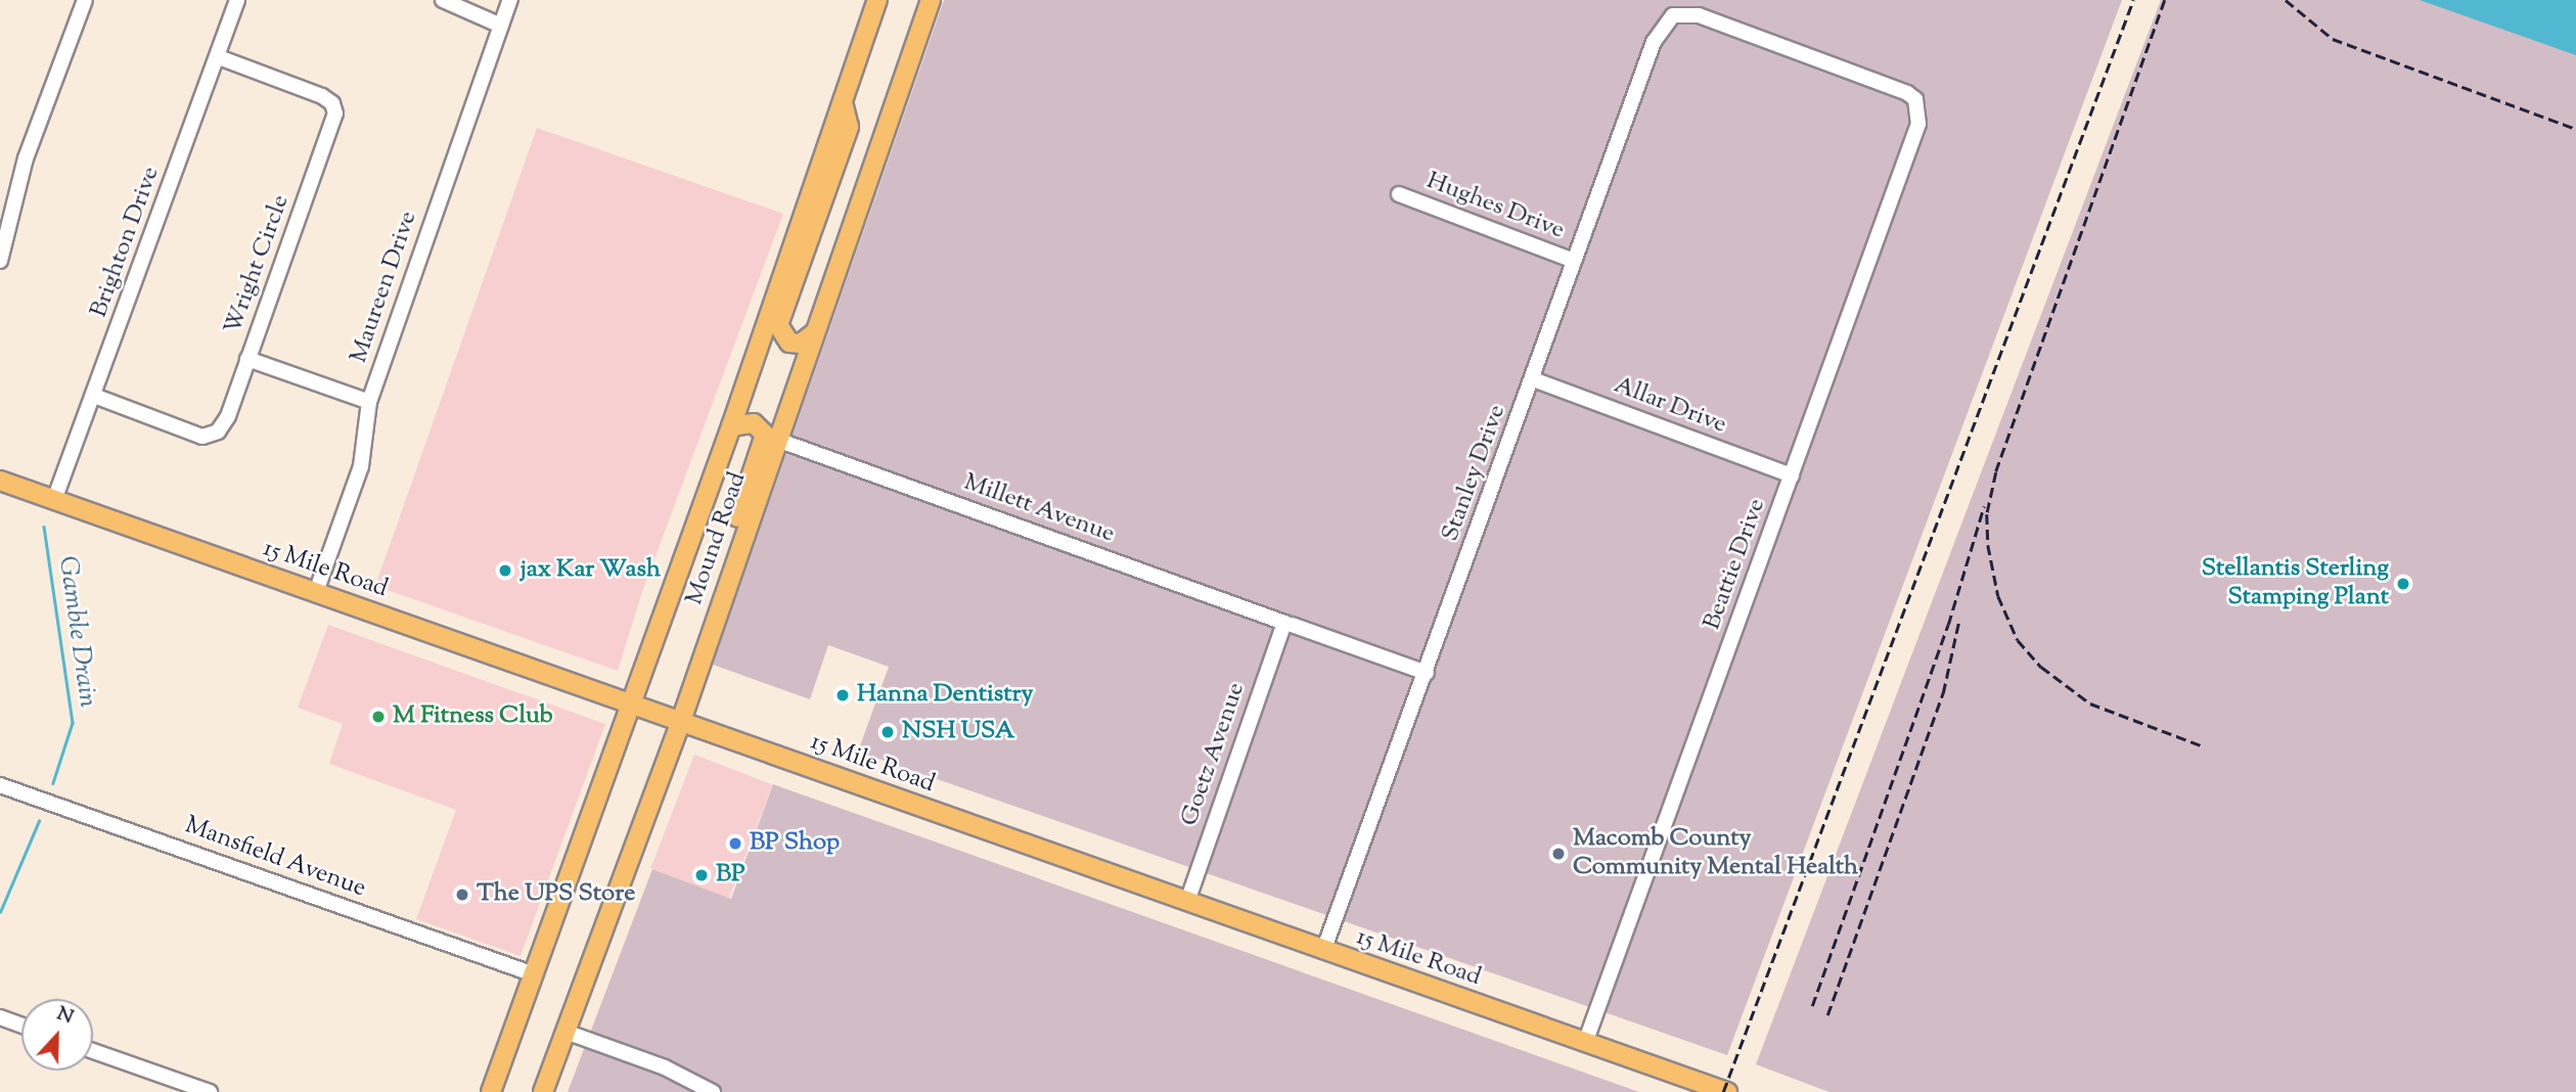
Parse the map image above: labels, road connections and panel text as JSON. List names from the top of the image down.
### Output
{
  "streets": {
    "main road": ["Mound Road", "15 Mile Road"],
    "street": [
      "Hughes Drive",
      "Brighton Drive",
      "Wright Circle",
      "Maureen Drive",
      "Allar Drive",
      "Stanley Drive",
      "Millett Avenue",
      "Beattie Drive",
      "Goetz Avenue",
      "Mansfield Avenue"
    ]
  },
  "crossings": [
    ["Hughes Drive", "Stanley Drive"],
    ["Brighton Drive", "Wright Circle"],
    ["Brighton Drive", "15 Mile Road"],
    ["Maureen Drive", "15 Mile Road"],
    ["Allar Drive", "Stanley Drive"],
    ["Allar Drive", "Beattie Drive"],
    ["Stanley Drive", "Millett Avenue"],
    ["Stanley Drive", "Beattie Drive"],
    ["Stanley Drive", "15 Mile Road"],
    ["Millett Avenue", "Mound Road"],
    ["Millett Avenue", "Goetz Avenue"],
    ["Mound Road", "15 Mile Road"],
    ["Mound Road", "Mansfield Avenue"],
    ["Beattie Drive", "15 Mile Road"],
    ["15 Mile Road", "Goetz Avenue"]
  ],
  "water": ["Gamble Drain"],
  "places": [
    "jax Kar Wash",
    "Stellantis Sterling Stamping Plant",
    "Hanna Dentistry",
    "M Fitness Club",
    "NSH USA",
    "BP Shop",
    "Macomb County Community Mental Health",
    "BP",
    "The UPS Store"
  ],
  "north": "top"
}
